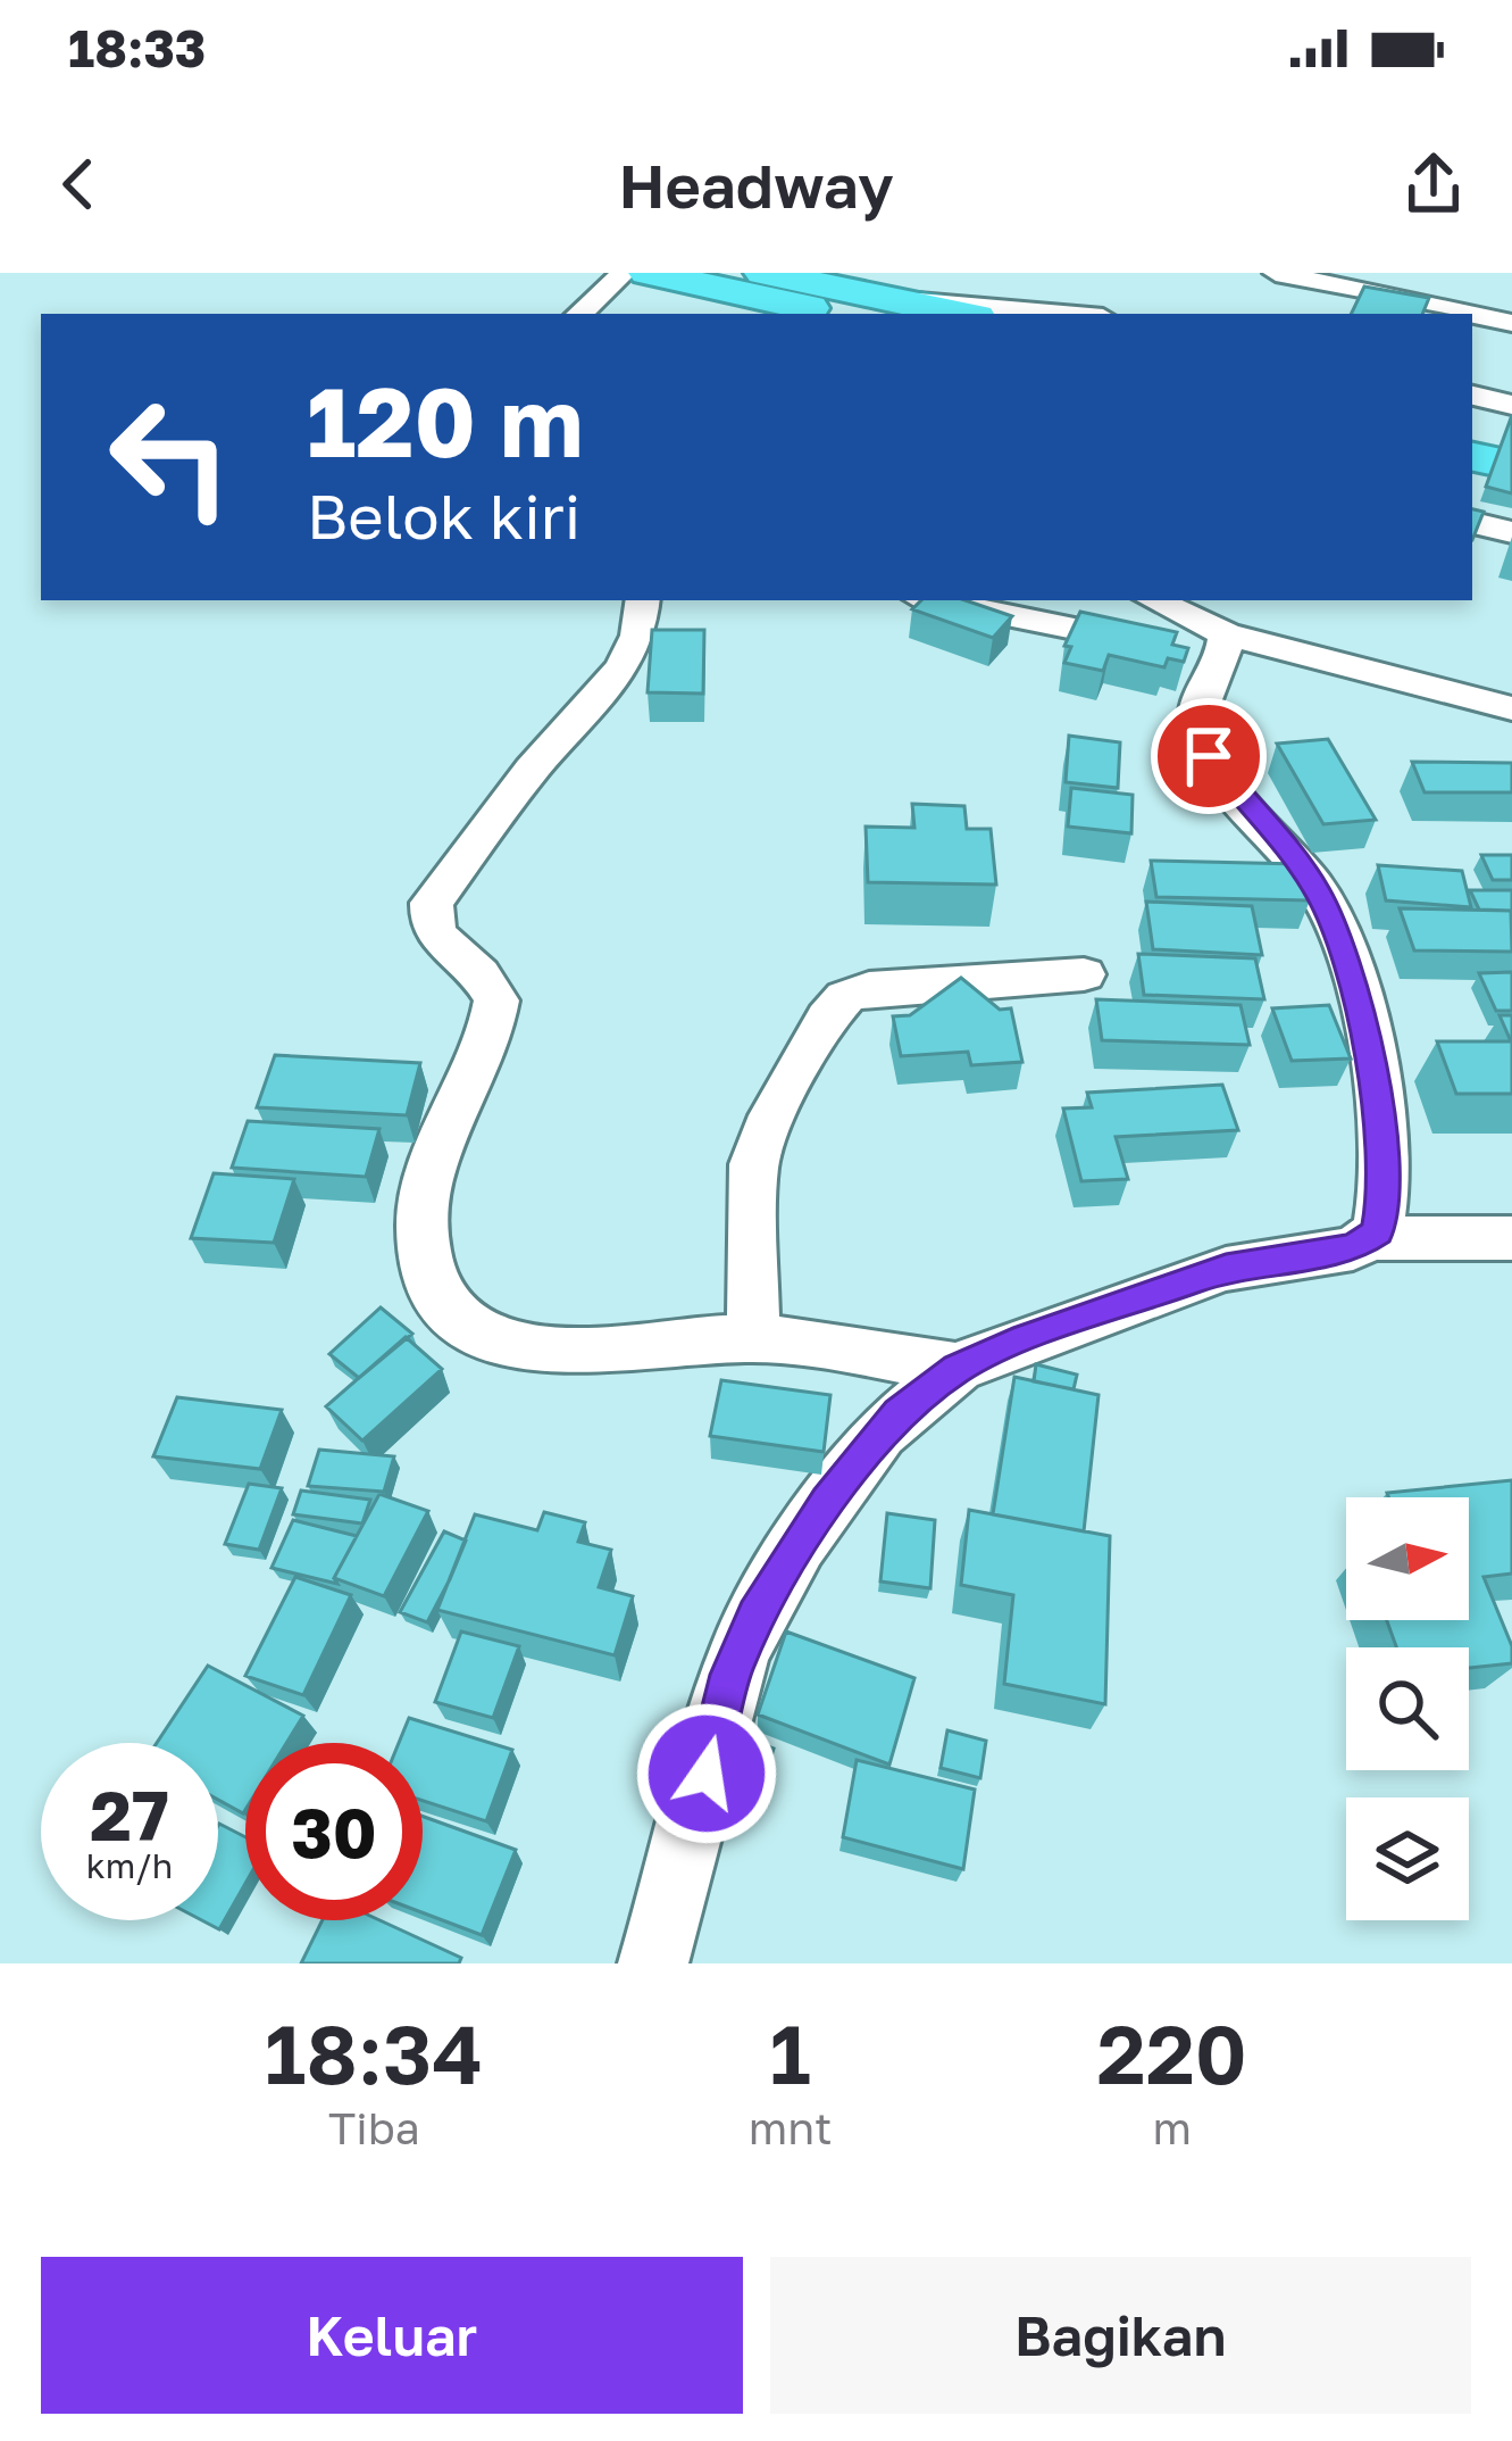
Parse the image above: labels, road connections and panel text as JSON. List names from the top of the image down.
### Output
{
  "north": "right",
  "page": {
    "status": "18:33",
    "header": "Headway",
    "turn": ["120 m", "Belok kiri"],
    "speed": "27 km/h",
    "limit": "30",
    "eta": [
      "18:34",
      "Tiba",
      "1",
      "mnt",
      "220",
      "m"
    ],
    "buttons": ["Keluar", "Bagikan"]
  }
}
